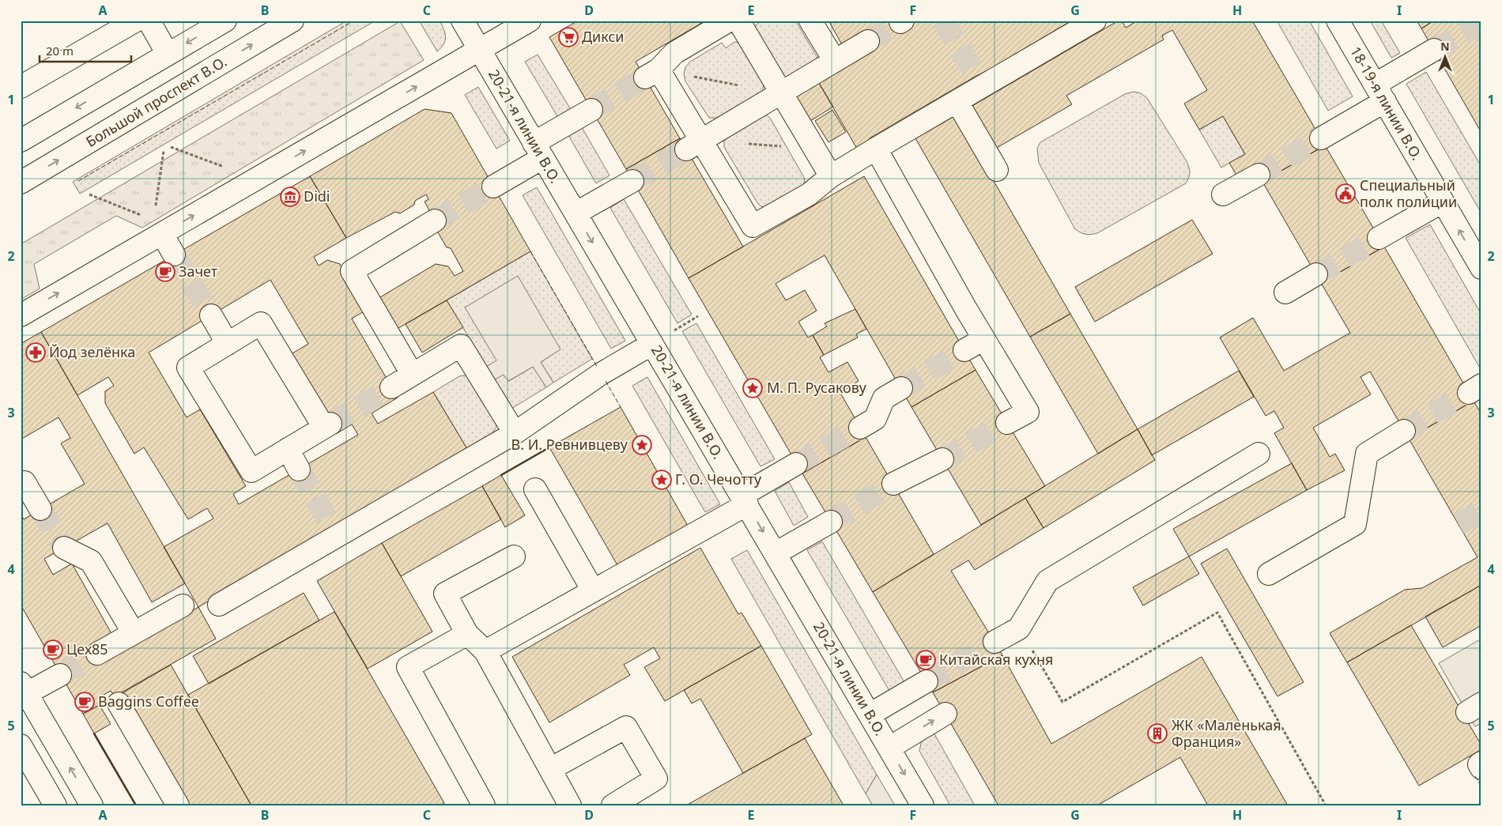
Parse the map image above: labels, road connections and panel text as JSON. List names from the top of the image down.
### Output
{
  "streets": {
    "street": ["Большой проспект В.О.", "18-19-я линии В.О.", "20-21-я линии В.О."]
  },
  "places": {
    "supermarket": ["Дикси"],
    "public building": ["Специальный полк полиции"],
    "museum": ["Didi"],
    "cafe": [
      "Зачет",
      "Цех85",
      "Китайская кухня",
      "Baggins Coffee"
    ],
    "pharmacy": ["Йод зелёнка"],
    "place": ["М. П. Русакову", "В. И. Ревнивцеву", "Г. О. Чечотту"],
    "building": ["ЖК «Маленькая Франция»"]
  },
  "scale_bar": "20 m",
  "north": "top",
  "grid": {
    "columns": [
      "A",
      "B",
      "C",
      "D",
      "E",
      "F",
      "G",
      "H",
      "I"
    ],
    "rows": [
      "1",
      "2",
      "3",
      "4",
      "5"
    ]
  }
}
